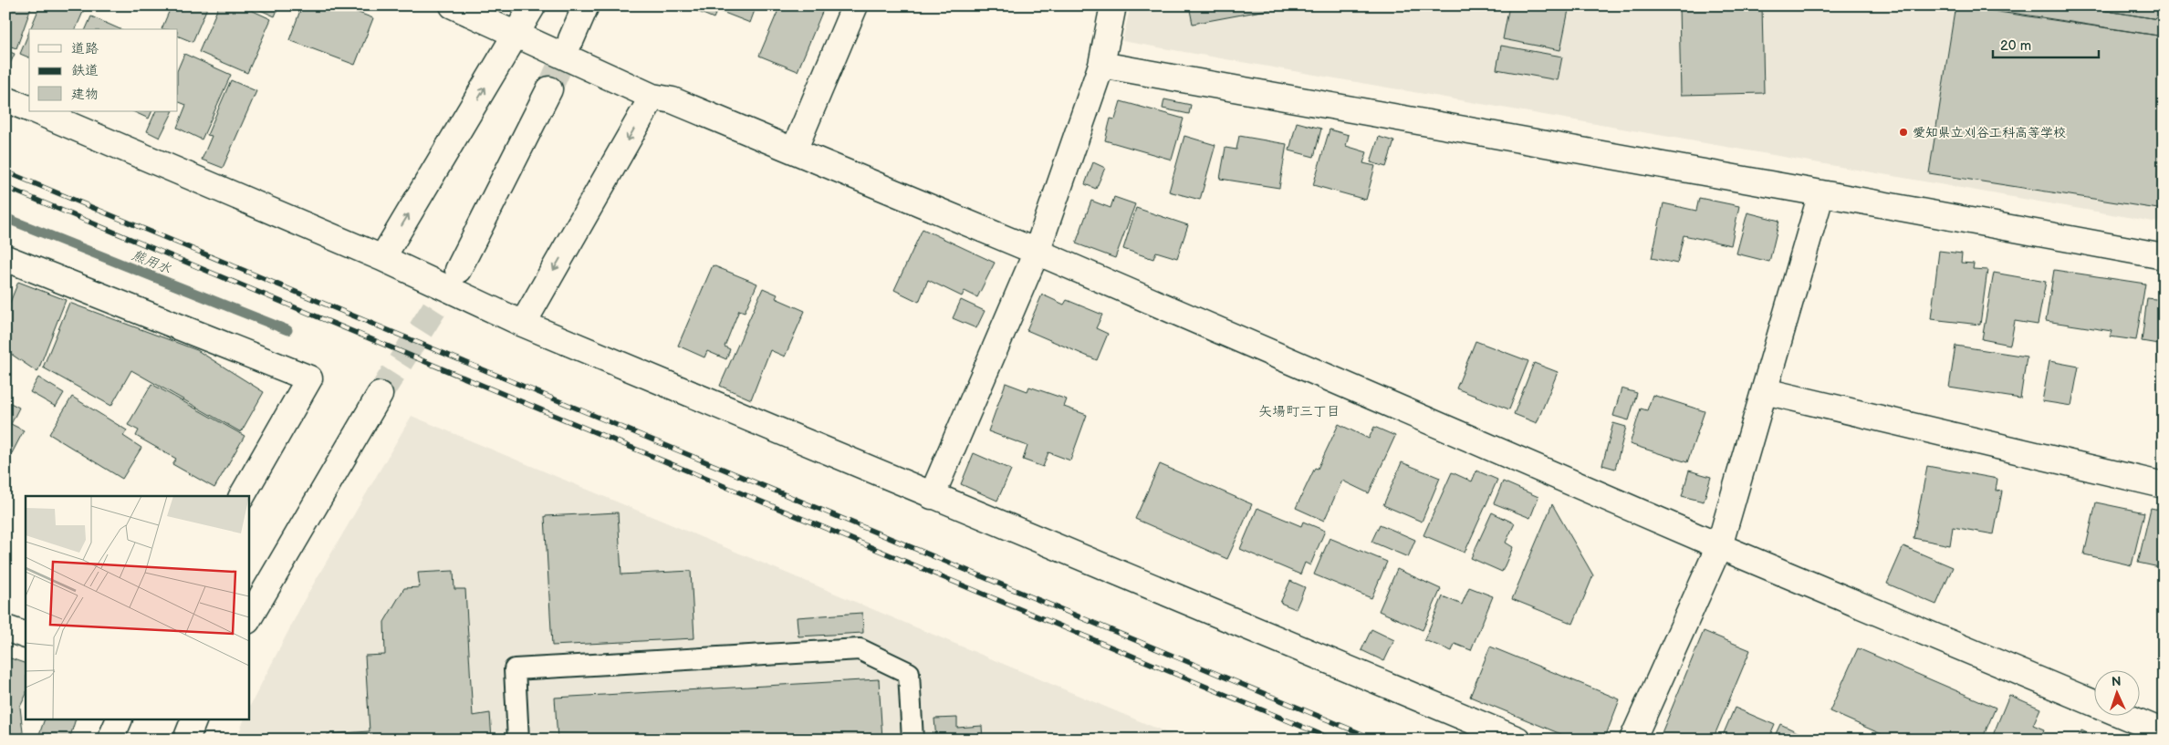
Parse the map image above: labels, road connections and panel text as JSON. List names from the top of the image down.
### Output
{
  "districts": ["矢場町三丁目"],
  "water": ["熊用水"],
  "places": ["愛知県立刈谷工科高等学校"],
  "legend": ["道路", "鉄道", "建物"],
  "scale_bar": "20 m",
  "north": "top"
}
